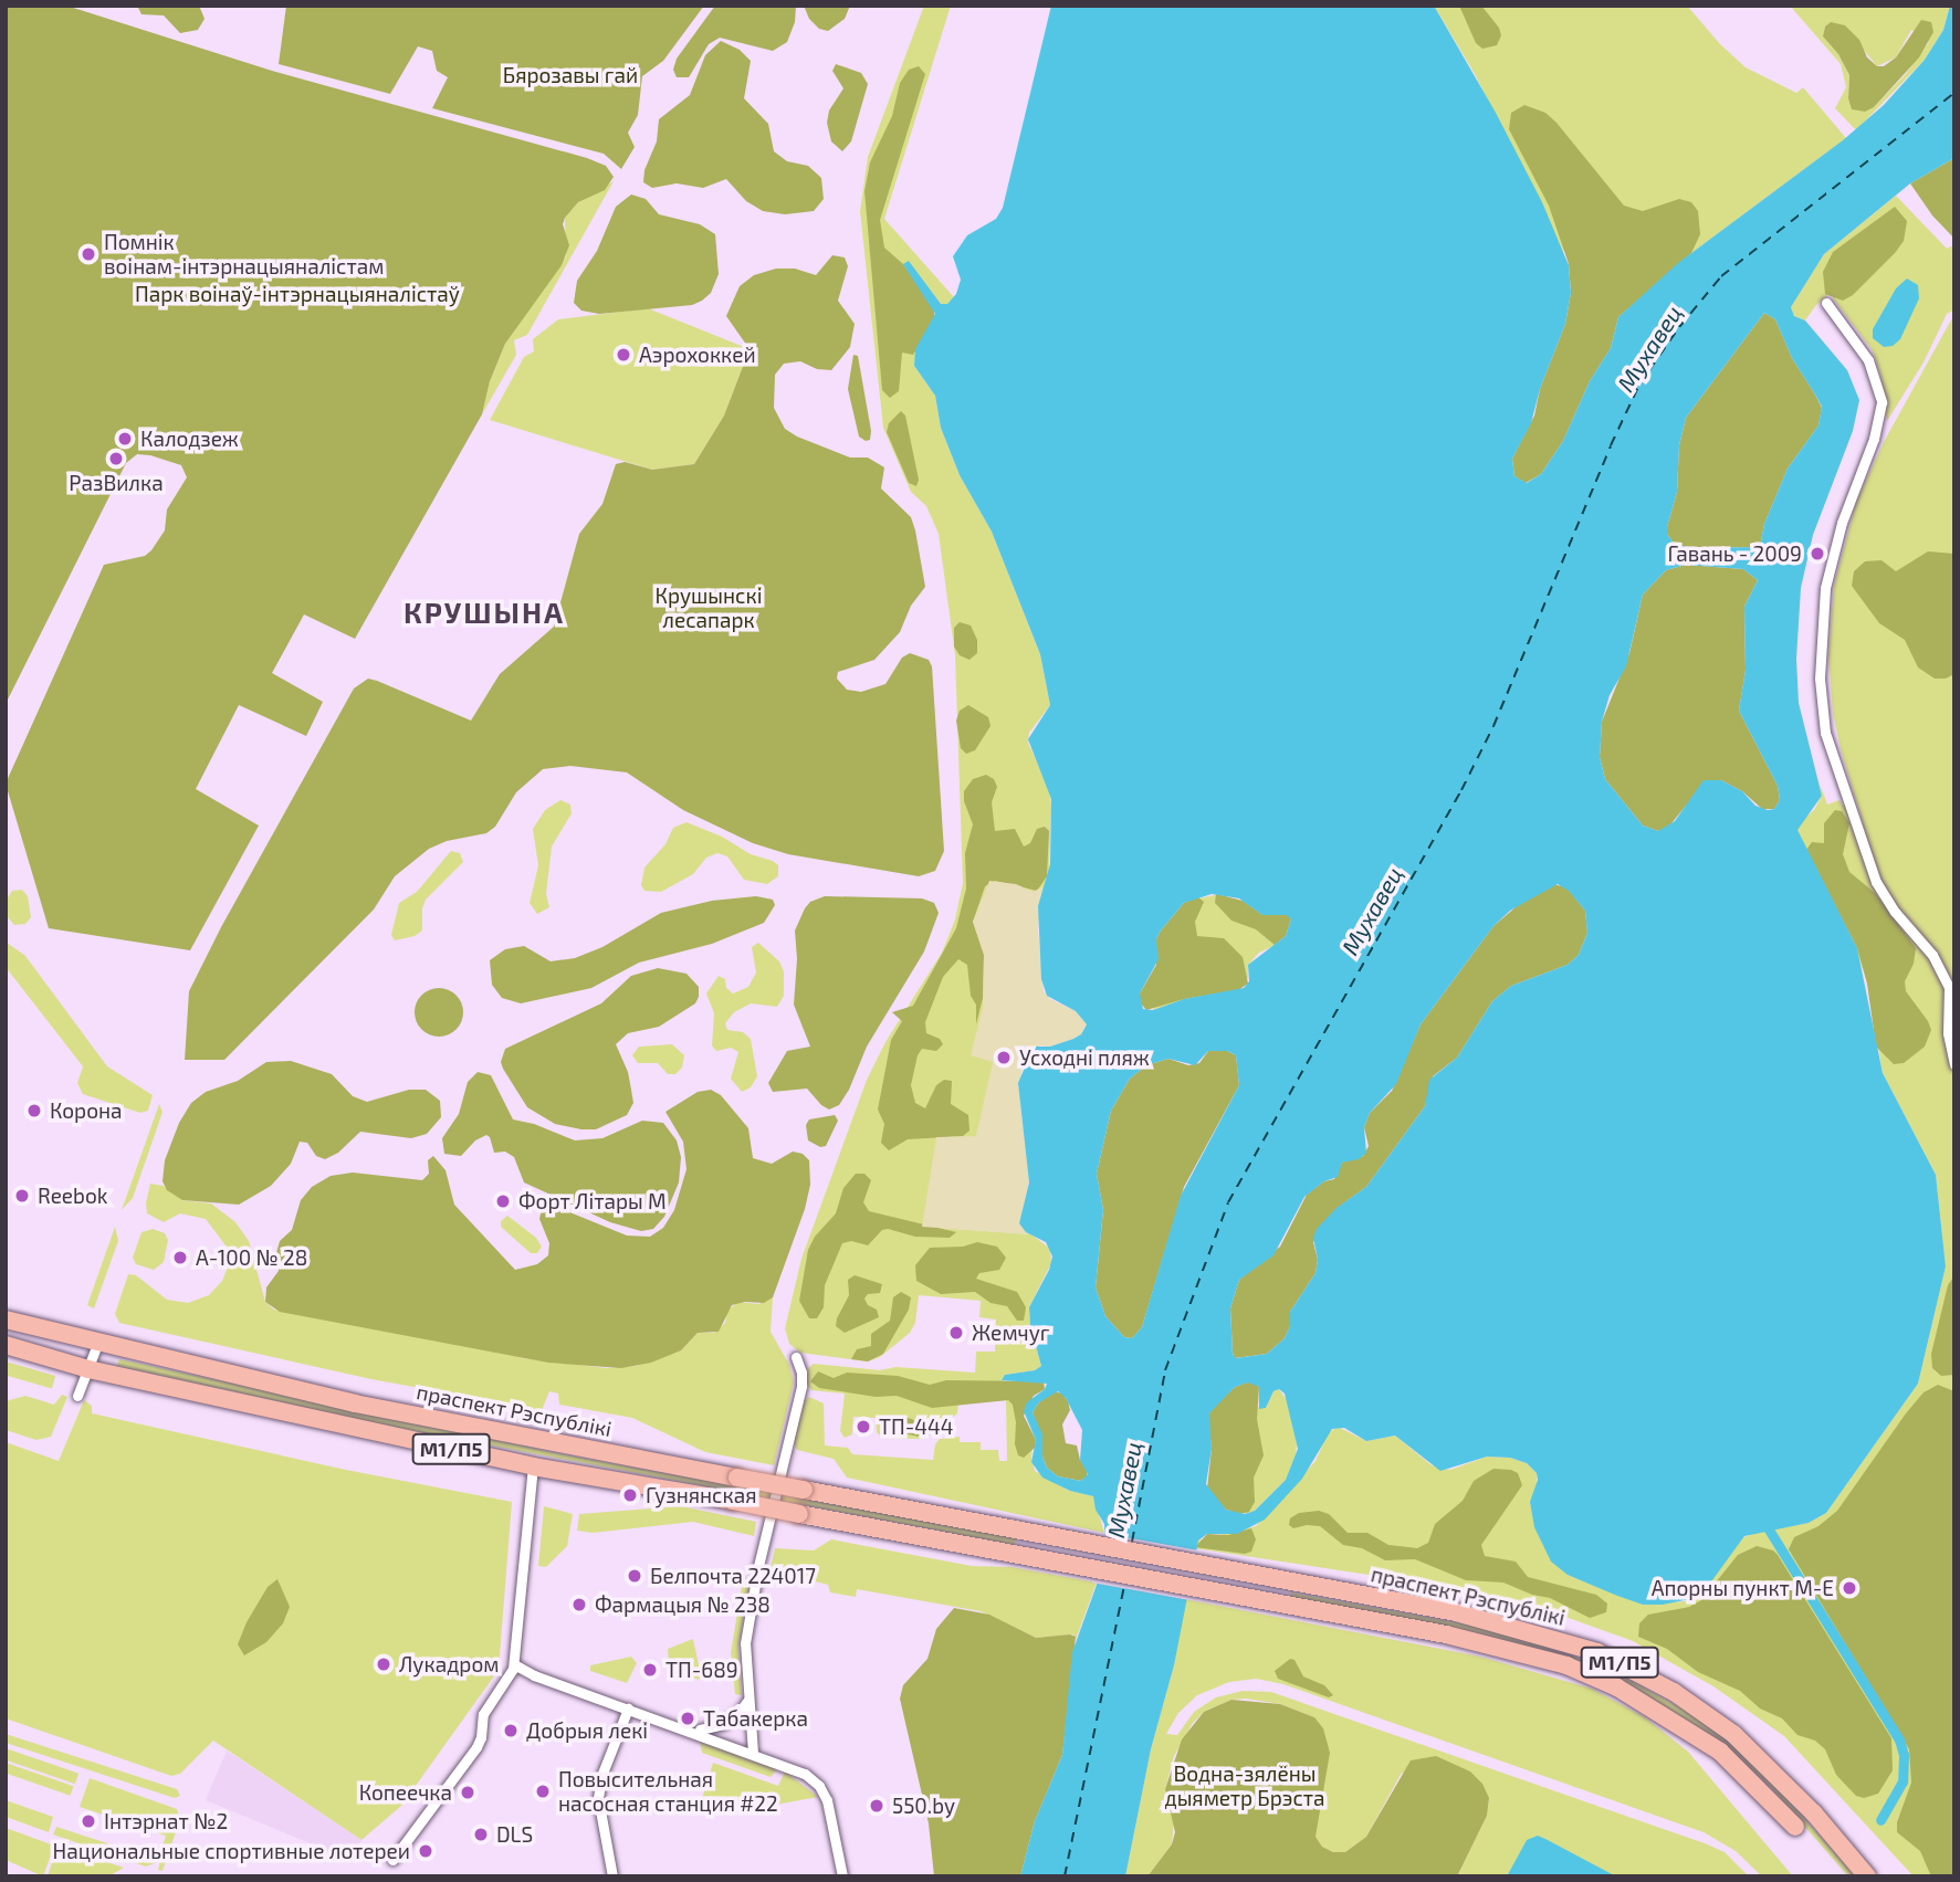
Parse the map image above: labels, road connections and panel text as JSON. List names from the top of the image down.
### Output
{
  "streets": {
    "highway": ["праспект Рэспублікі", "М1/П5"]
  },
  "crossings": [
    ["праспект Рэспублікі", "М1/П5"]
  ],
  "districts": ["КРУШЫНА"],
  "water": ["Мухавец"],
  "parks": [
    "Бярозавы гай",
    "Парк воінаў-інтэрнацыяналістаў",
    "Крушынскі лесапарк",
    "Водна-зялёны дыяметр Брэста"
  ],
  "places": [
    "Помнік воінам-інтэрнацыяналістам",
    "Аэрохоккей",
    "Калодзеж",
    "РазВилка",
    "Гавань - 2009",
    "Усходні пляж",
    "Корона",
    "Reebok",
    "Форт Літары М",
    "А-100 № 28",
    "Жемчуг",
    "ТП-444",
    "Гузнянская",
    "Белпочта 224017",
    "Апорны пункт М-Е",
    "Фармацыя № 238",
    "Лукадром",
    "ТП-689",
    "Табакерка",
    "Добрыя лекі",
    "Повысительная насосная станция #22",
    "Копеечка",
    "550.by",
    "Інтэрнат №2",
    "DLS",
    "Национальные спортивные лотереи"
  ]
}
